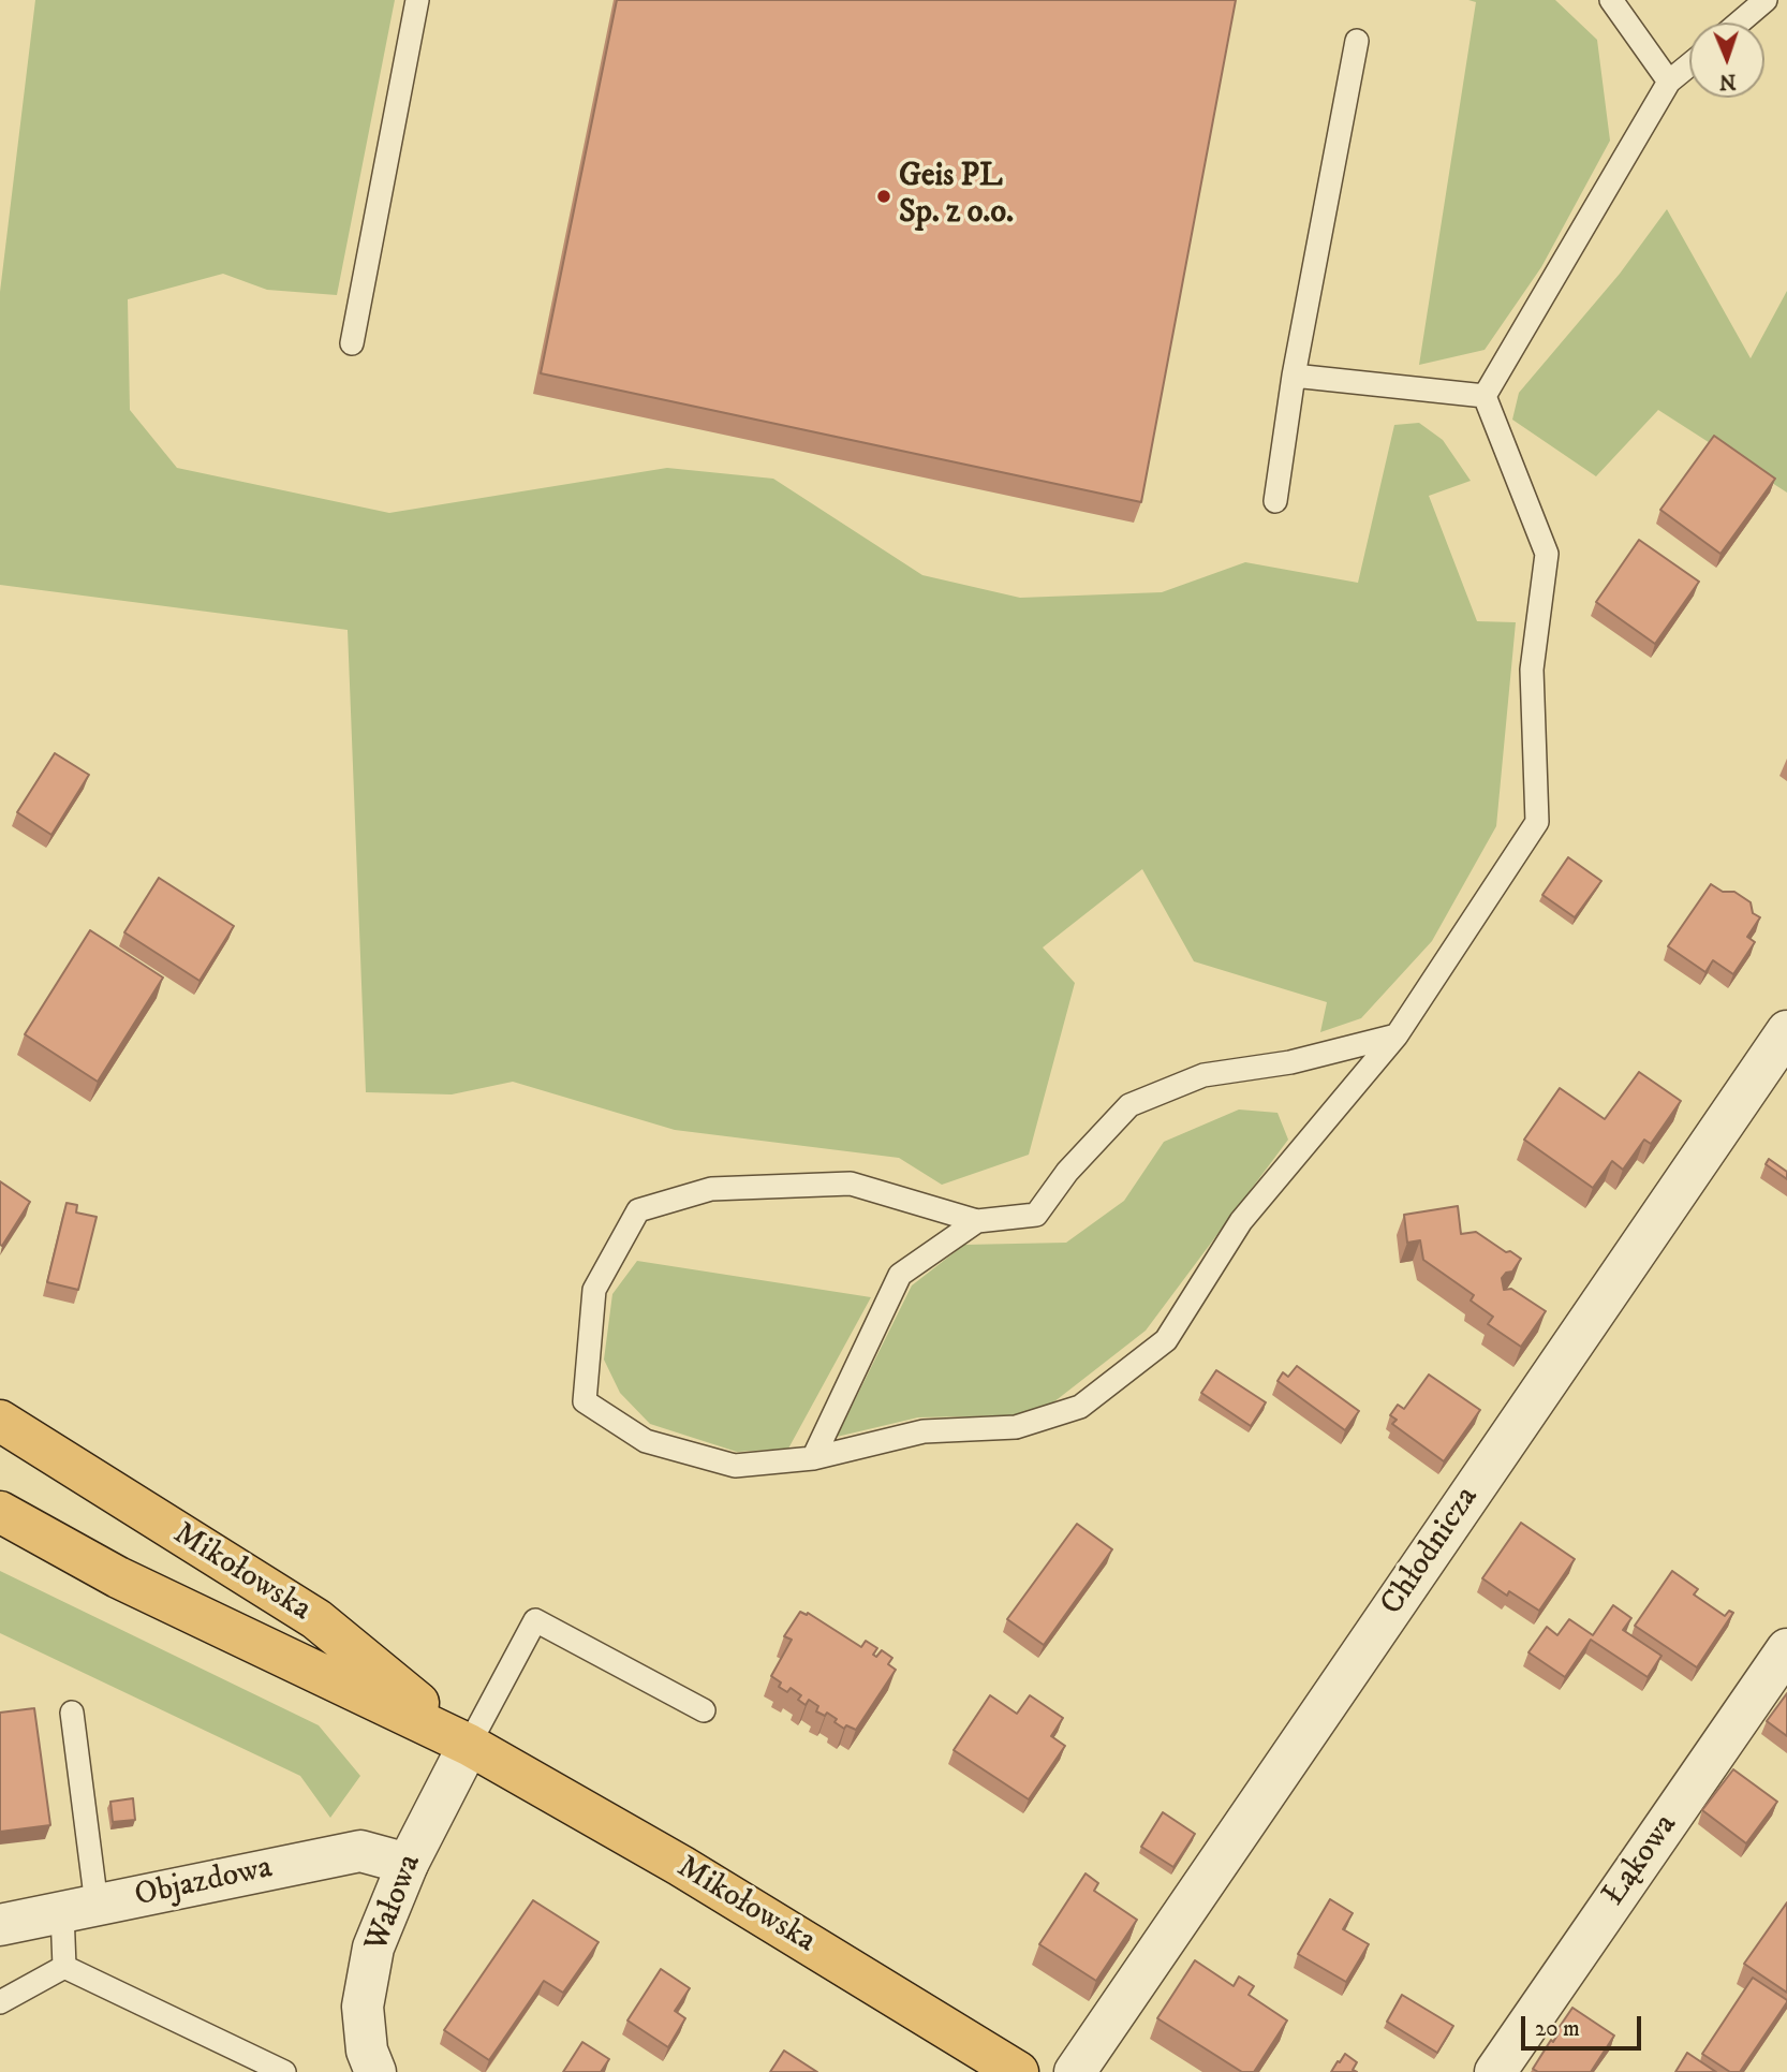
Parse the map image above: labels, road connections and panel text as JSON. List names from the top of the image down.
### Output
{
  "streets": {
    "main road": ["Mikołowska"],
    "street": [
      "Chłodnicza",
      "Łąkowa",
      "Objazdowa",
      "Wałowa"
    ]
  },
  "crossings": [
    ["Mikołowska", "Wałowa"],
    ["Objazdowa", "Wałowa"]
  ],
  "places": ["Geis PL Sp. z o.o."],
  "scale_bar": "20 m",
  "north": "bottom"
}
